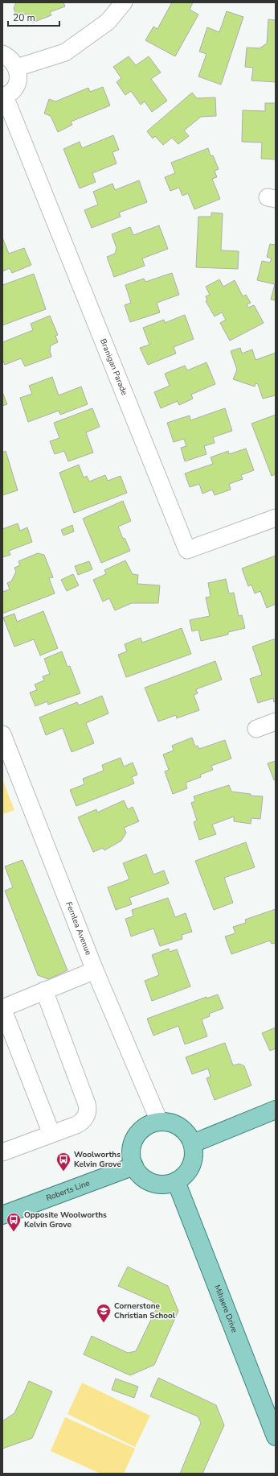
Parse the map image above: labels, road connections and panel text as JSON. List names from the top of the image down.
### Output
{
  "streets": {
    "main road": ["Roberts Line", "Mihaere Drive"],
    "street": ["Branigan Parade", "Fernlea Avenue"]
  },
  "crossings": [
    ["Fernlea Avenue", "Roberts Line"],
    ["Fernlea Avenue", "Mihaere Drive"],
    ["Roberts Line", "Mihaere Drive"]
  ],
  "places": {
    "bus stop": ["Woolworths Kelvin Grove", "Opposite Woolworths Kelvin Grove"],
    "school or university": ["Cornerstone Christian School"]
  },
  "scale_bar": "20 m"
}
